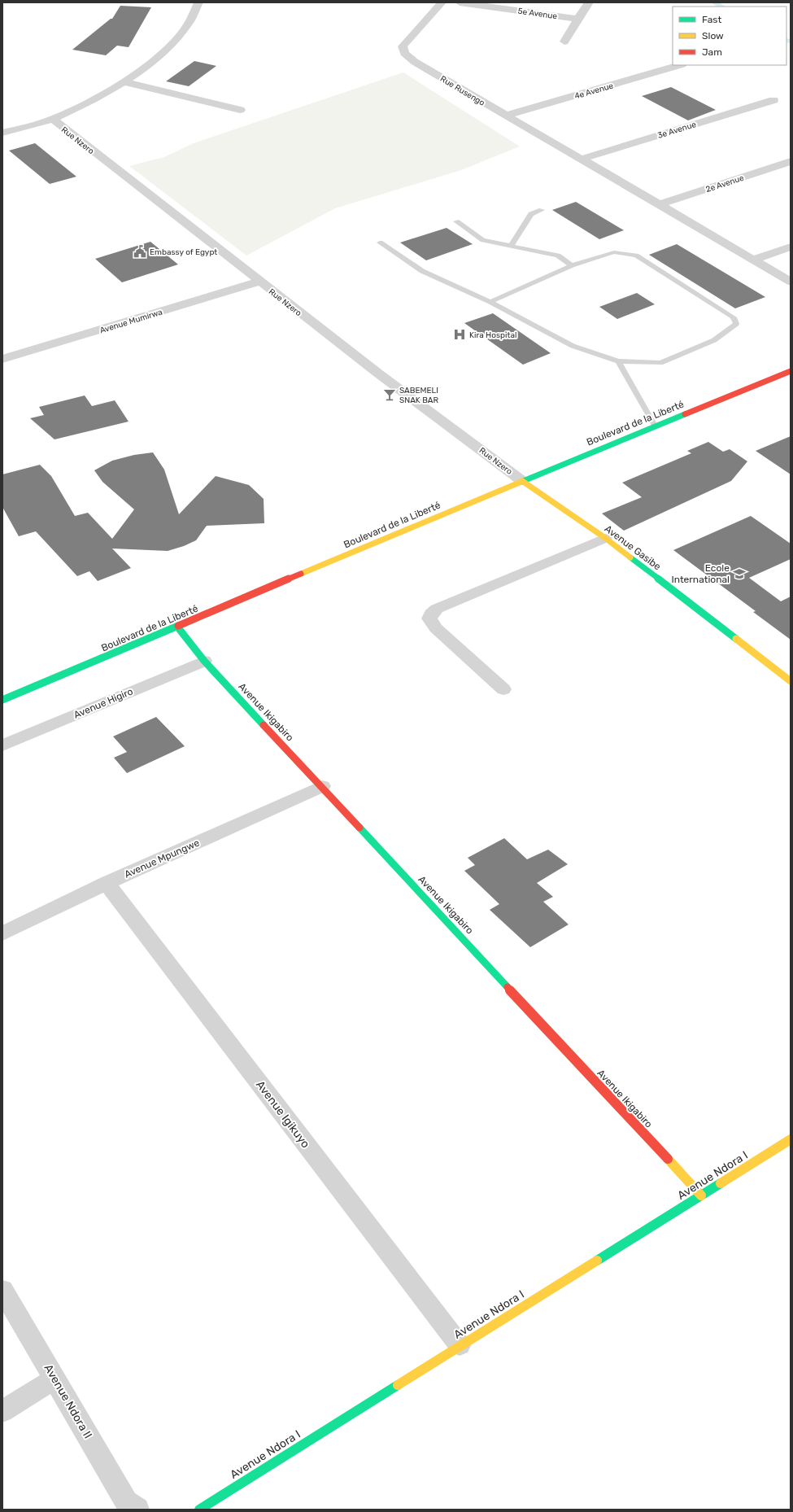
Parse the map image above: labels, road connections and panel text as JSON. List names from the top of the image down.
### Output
{
  "streets": {
    "main road": [
      "Boulevard de la Liberté",
      "Avenue Gasibe",
      "Avenue Ikigabiro",
      "Avenue Ndora I"
    ],
    "street": [
      "5e Avenue",
      "Rue Rusengo",
      "4e Avenue",
      "3e Avenue",
      "Rue Nzero",
      "2e Avenue",
      "Avenue Mumirwa",
      "Avenue Higiro",
      "Avenue Mpungwe",
      "Avenue Igikuyo",
      "Avenue Ndora II"
    ]
  },
  "crossings": [
    ["Rue Rusengo", "4e Avenue"],
    ["Rue Rusengo", "3e Avenue"],
    ["Rue Rusengo", "2e Avenue"],
    ["Rue Nzero", "Avenue Mumirwa"],
    ["Rue Nzero", "Boulevard de la Liberté"],
    ["Rue Nzero", "Avenue Gasibe"],
    ["Boulevard de la Liberté", "Avenue Gasibe"],
    ["Boulevard de la Liberté", "Avenue Ikigabiro"],
    ["Avenue Higiro", "Avenue Ikigabiro"],
    ["Avenue Ikigabiro", "Avenue Mpungwe"],
    ["Avenue Ikigabiro", "Avenue Ndora I"],
    ["Avenue Mpungwe", "Avenue Igikuyo"],
    ["Avenue Igikuyo", "Avenue Ndora I"]
  ],
  "places": {
    "public building": ["Embassy of Egypt"],
    "hospital": ["Kira Hospital"],
    "bar": ["SABEMELI SNAK BAR"],
    "school or university": ["Ecole International"]
  },
  "legend": ["Fast", "Slow", "Jam"]
}
